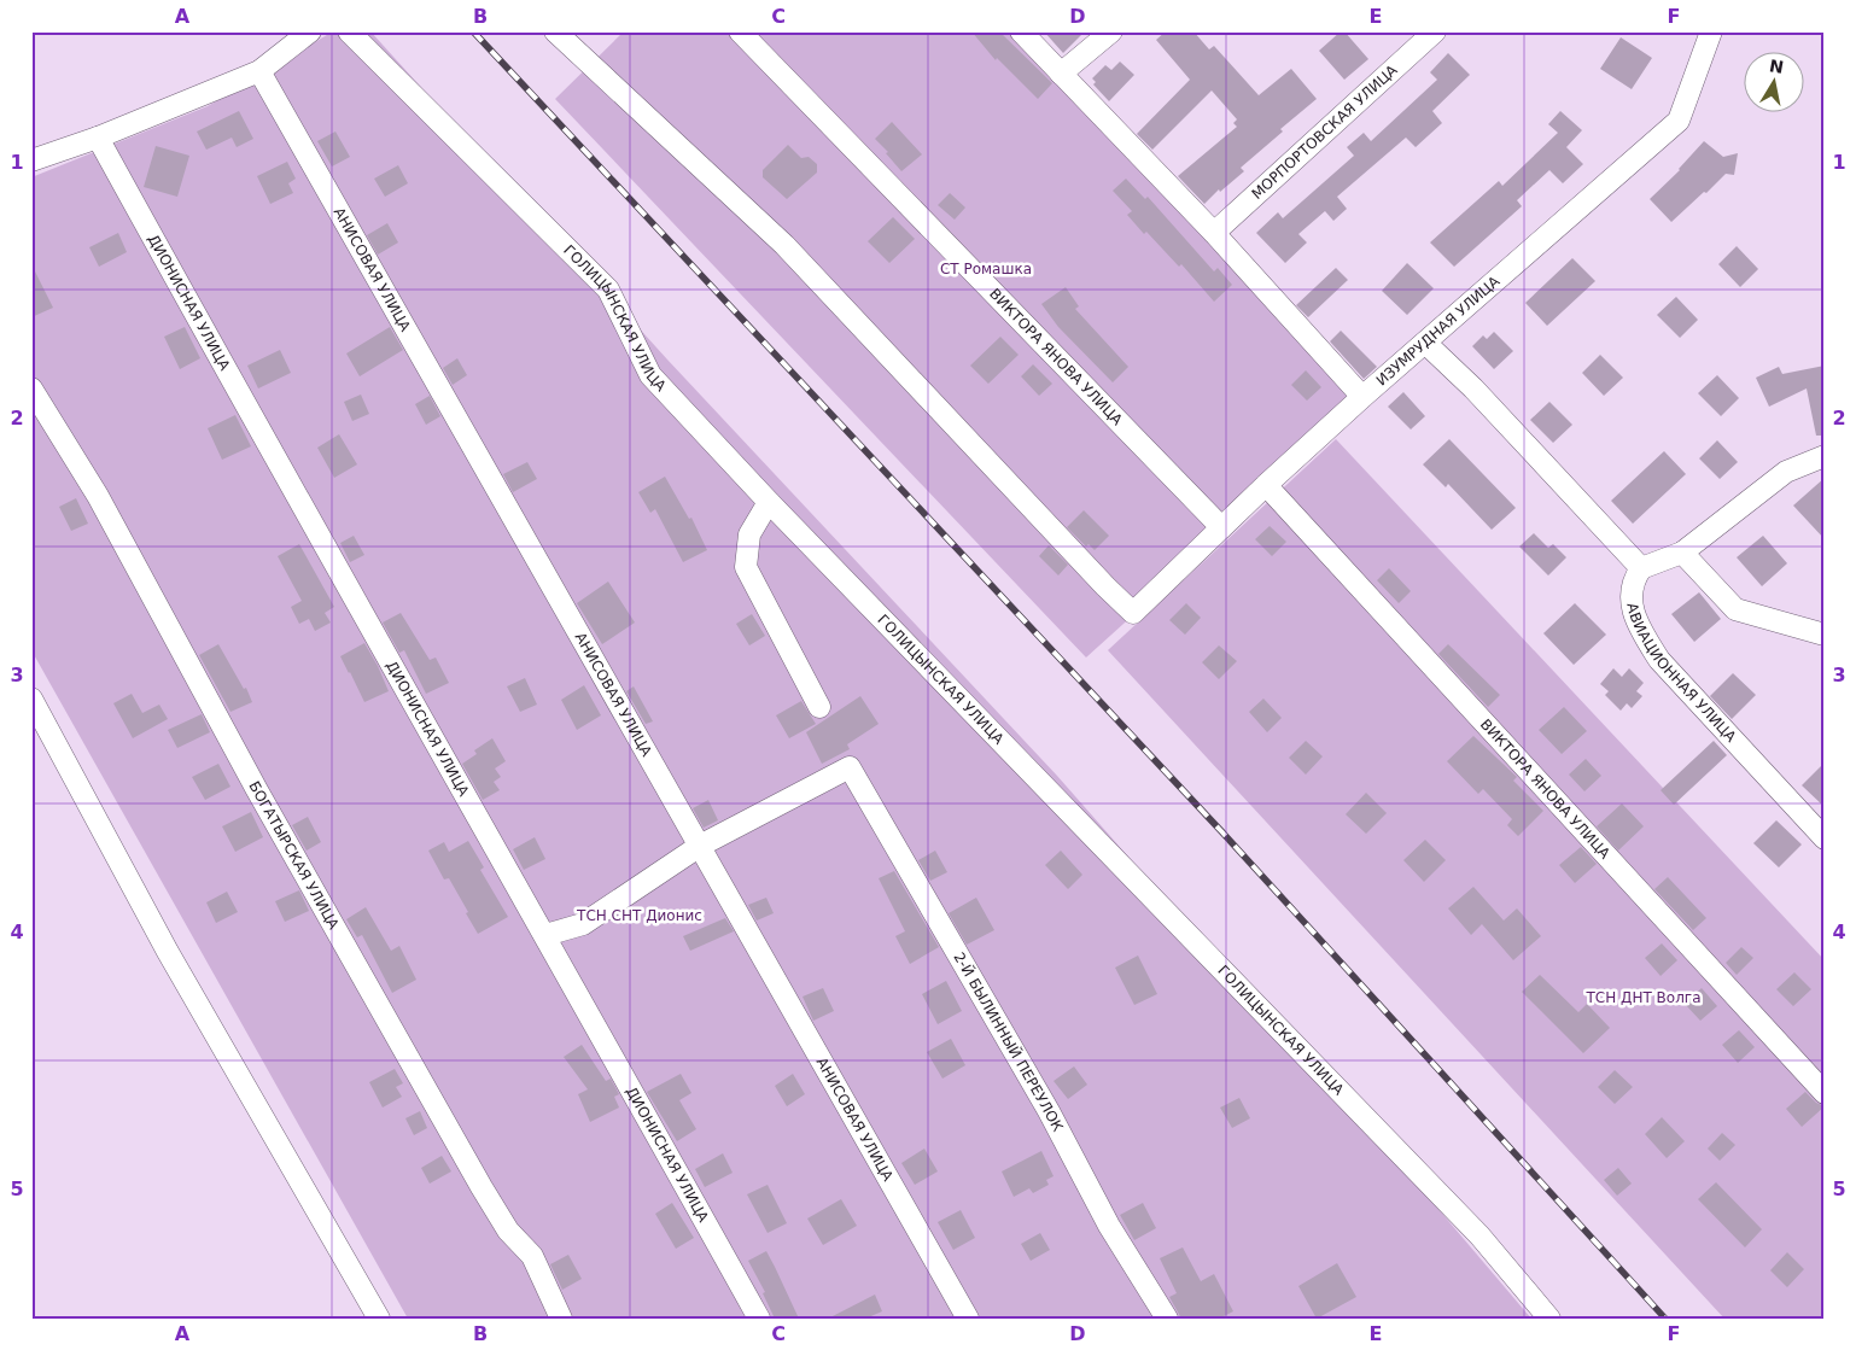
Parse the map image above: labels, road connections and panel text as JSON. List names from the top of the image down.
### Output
{
  "streets": {
    "street": [
      "МОРПОРТОВСКАЯ УЛИЦА",
      "АНИСОВАЯ УЛИЦА",
      "ДИОНИСНАЯ УЛИЦА",
      "ГОЛИЦЫНСКАЯ УЛИЦА",
      "ИЗУМРУДНАЯ УЛИЦА",
      "ВИКТОРА ЯНОВА УЛИЦА",
      "АВИАЦИОННАЯ УЛИЦА",
      "БОГАТЫРСКАЯ УЛИЦА",
      "2-Й БЫЛИННЫЙ ПЕРЕУЛОК"
    ]
  },
  "crossings": [
    ["АНИСОВАЯ УЛИЦА", "2-Й БЫЛИННЫЙ ПЕРЕУЛОК"],
    ["ИЗУМРУДНАЯ УЛИЦА", "ВИКТОРА ЯНОВА УЛИЦА"]
  ],
  "parks": ["СТ Ромашка", "ТСН СНТ Дионис", "ТСН ДНТ Волга"],
  "north": "top",
  "grid": {
    "columns": [
      "A",
      "B",
      "C",
      "D",
      "E",
      "F"
    ],
    "rows": [
      "1",
      "2",
      "3",
      "4",
      "5"
    ]
  }
}
